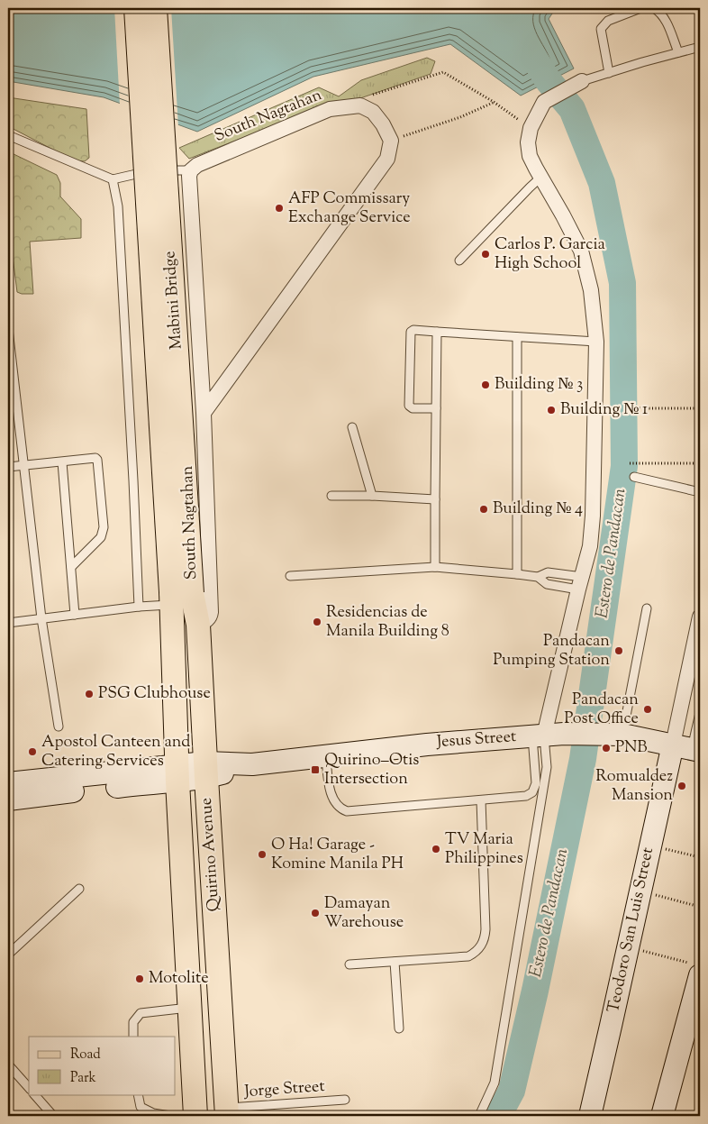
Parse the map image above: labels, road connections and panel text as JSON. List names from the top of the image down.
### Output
{
  "streets": {
    "main road": [
      "Mabini Bridge",
      "Jesus Street",
      "Quirino Avenue",
      "Teodoro San Luis Street"
    ],
    "street": ["South Nagtahan"],
    "lane": ["Jorge Street"]
  },
  "crossings": [
    ["South Nagtahan", "Quirino Avenue"],
    ["Mabini Bridge", "Quirino Avenue"],
    ["Jesus Street", "Quirino Avenue"],
    ["Jesus Street", "Teodoro San Luis Street"],
    ["Quirino Avenue", "Jorge Street"]
  ],
  "water": ["Estero de Pandacan"],
  "places": {
    "other": [
      "AFP Commissary Exchange Service",
      "Carlos P. Garcia High School",
      "Building № 3",
      "Building № 1",
      "Building № 4",
      "Residencias de Manila Building 8",
      "Pandacan Pumping Station",
      "PSG Clubhouse",
      "Pandacan Post Office",
      "PNB",
      "Apostol Canteen and Catering Services",
      "Romualdez Mansion",
      "TV Maria Philippines",
      "O Ha! Garage - Komine Manila PH",
      "Damayan Warehouse",
      "Motolite"
    ],
    "transit": ["Quirino–Otis Intersection"]
  },
  "legend": ["Road", "Park"]
}
